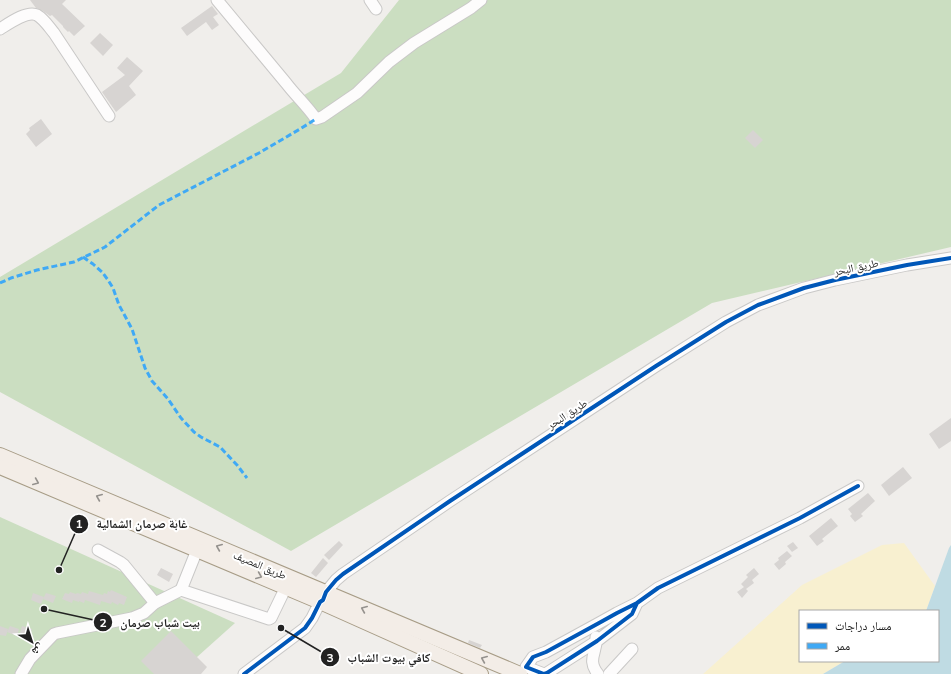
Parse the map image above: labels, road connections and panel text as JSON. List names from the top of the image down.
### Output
{
  "streets": {
    "main road": ["طريق المصيف"],
    "street": ["طريق البحر"]
  },
  "crossings": [
    ["طريق البحر", "طريق المصيف"]
  ],
  "places": ["غابة صرمان الشمالية", "بيت شباب صرمان", "كافي بيوت الشباب"],
  "legend": ["مسار دراجات", "ممر"],
  "north": "bottom right"
}
